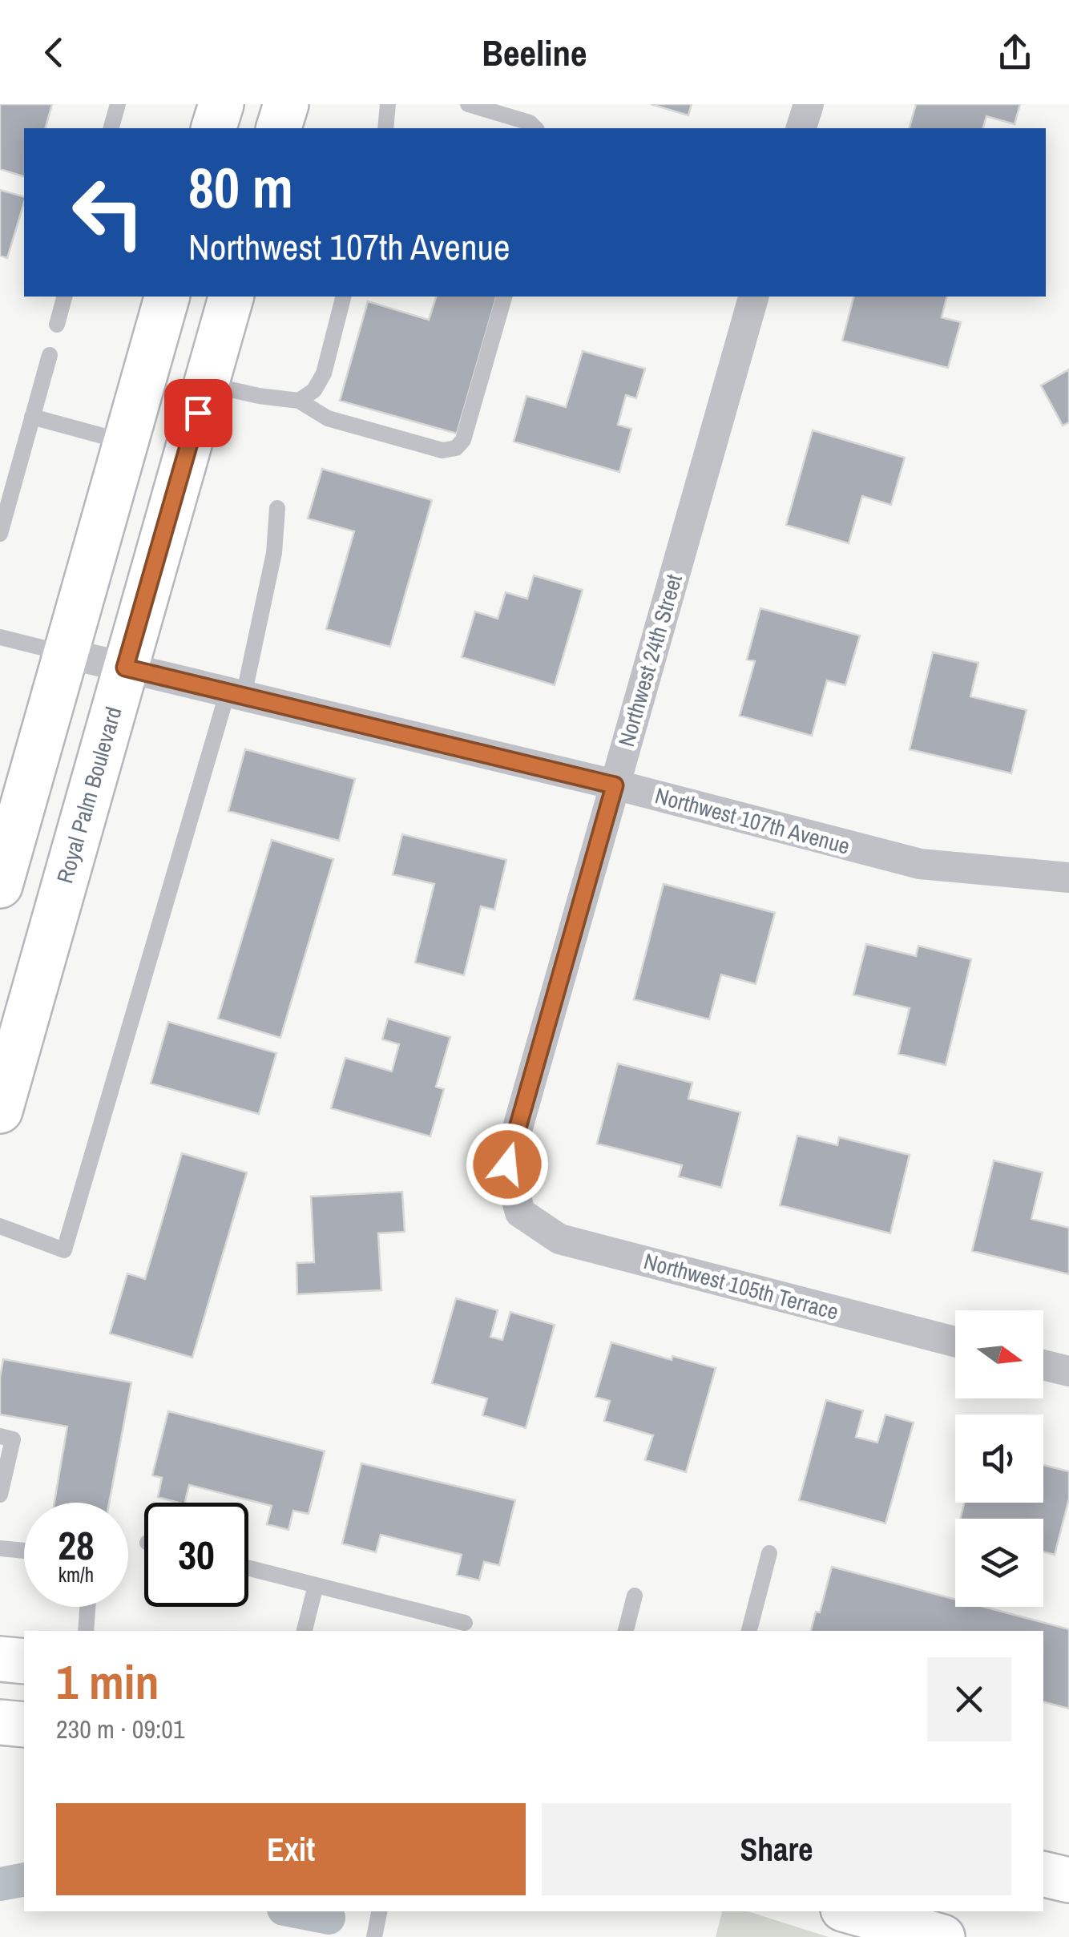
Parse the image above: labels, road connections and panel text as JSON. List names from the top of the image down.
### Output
{
  "streets": {
    "main road": ["Royal Palm Boulevard"],
    "street": ["Northwest 24th Street", "Northwest 107th Avenue", "Northwest 105th Terrace"]
  },
  "crossings": [
    ["Northwest 24th Street", "Northwest 107th Avenue"],
    ["Northwest 24th Street", "Northwest 105th Terrace"],
    ["Royal Palm Boulevard", "Northwest 107th Avenue"]
  ],
  "north": "right",
  "page": {
    "header": "Beeline",
    "turn": ["80 m", "Northwest 107th Avenue"],
    "speed": "28 km/h",
    "limit": "30",
    "heading": ["1 min", "230 m · 09:01"],
    "buttons": ["Exit", "Share"]
  }
}
